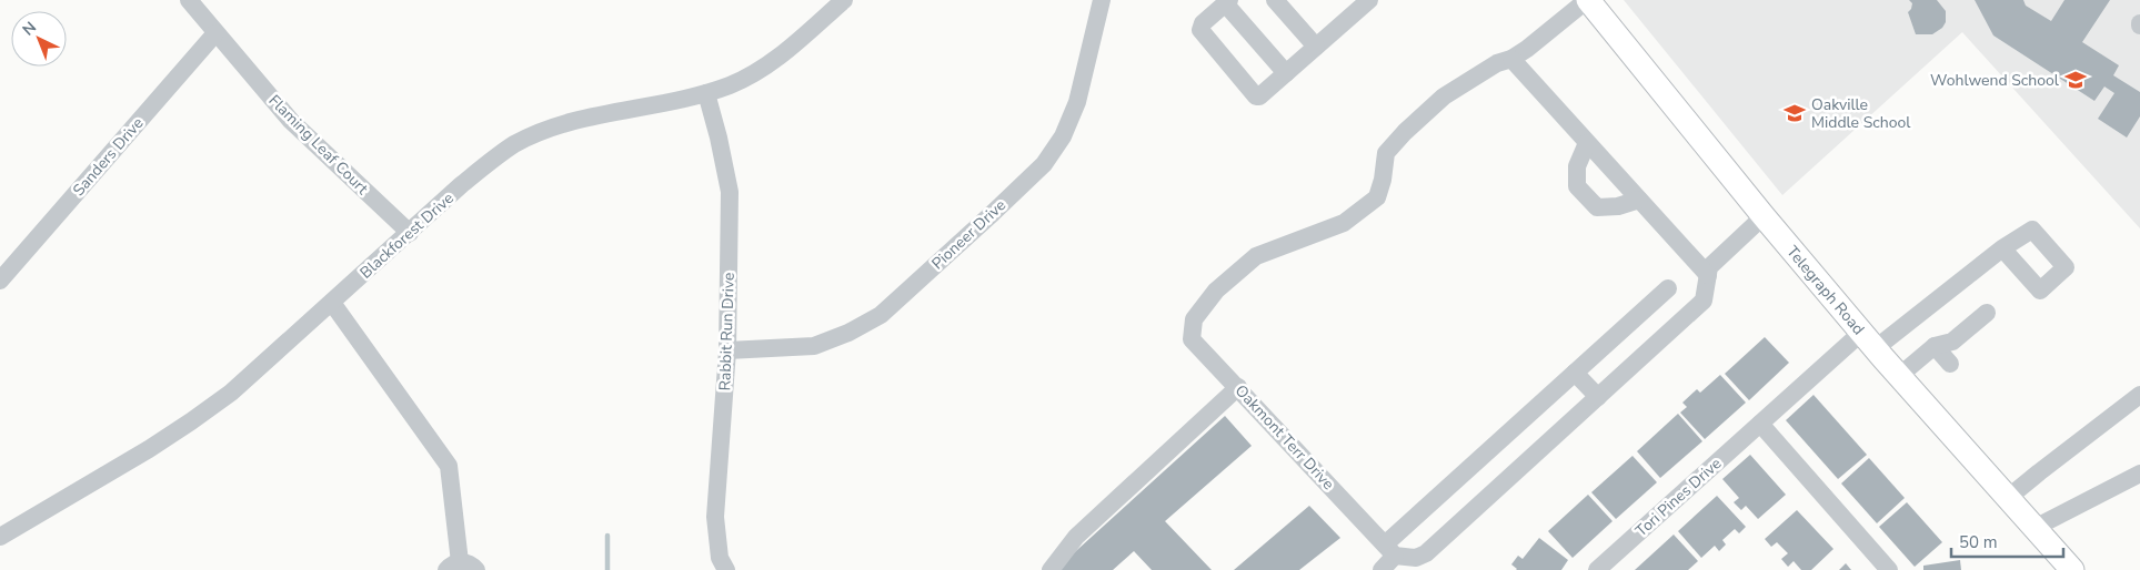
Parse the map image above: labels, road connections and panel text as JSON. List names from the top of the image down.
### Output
{
  "streets": {
    "main road": ["Telegraph Road"],
    "street": [
      "Flaming Leaf Court",
      "Sanders Drive",
      "Pioneer Drive",
      "Blackforest Drive",
      "Rabbit Run Drive",
      "Oakmont Terr Drive",
      "Tori Pines Drive"
    ]
  },
  "crossings": [
    ["Flaming Leaf Court", "Sanders Drive"],
    ["Flaming Leaf Court", "Blackforest Drive"],
    ["Pioneer Drive", "Rabbit Run Drive"],
    ["Blackforest Drive", "Rabbit Run Drive"],
    ["Telegraph Road", "Oakmont Terr Drive"],
    ["Telegraph Road", "Tori Pines Drive"]
  ],
  "places": {
    "school or university": ["Wohlwend School", "Oakville Middle School"]
  },
  "scale_bar": "50 m",
  "north": "top left"
}
